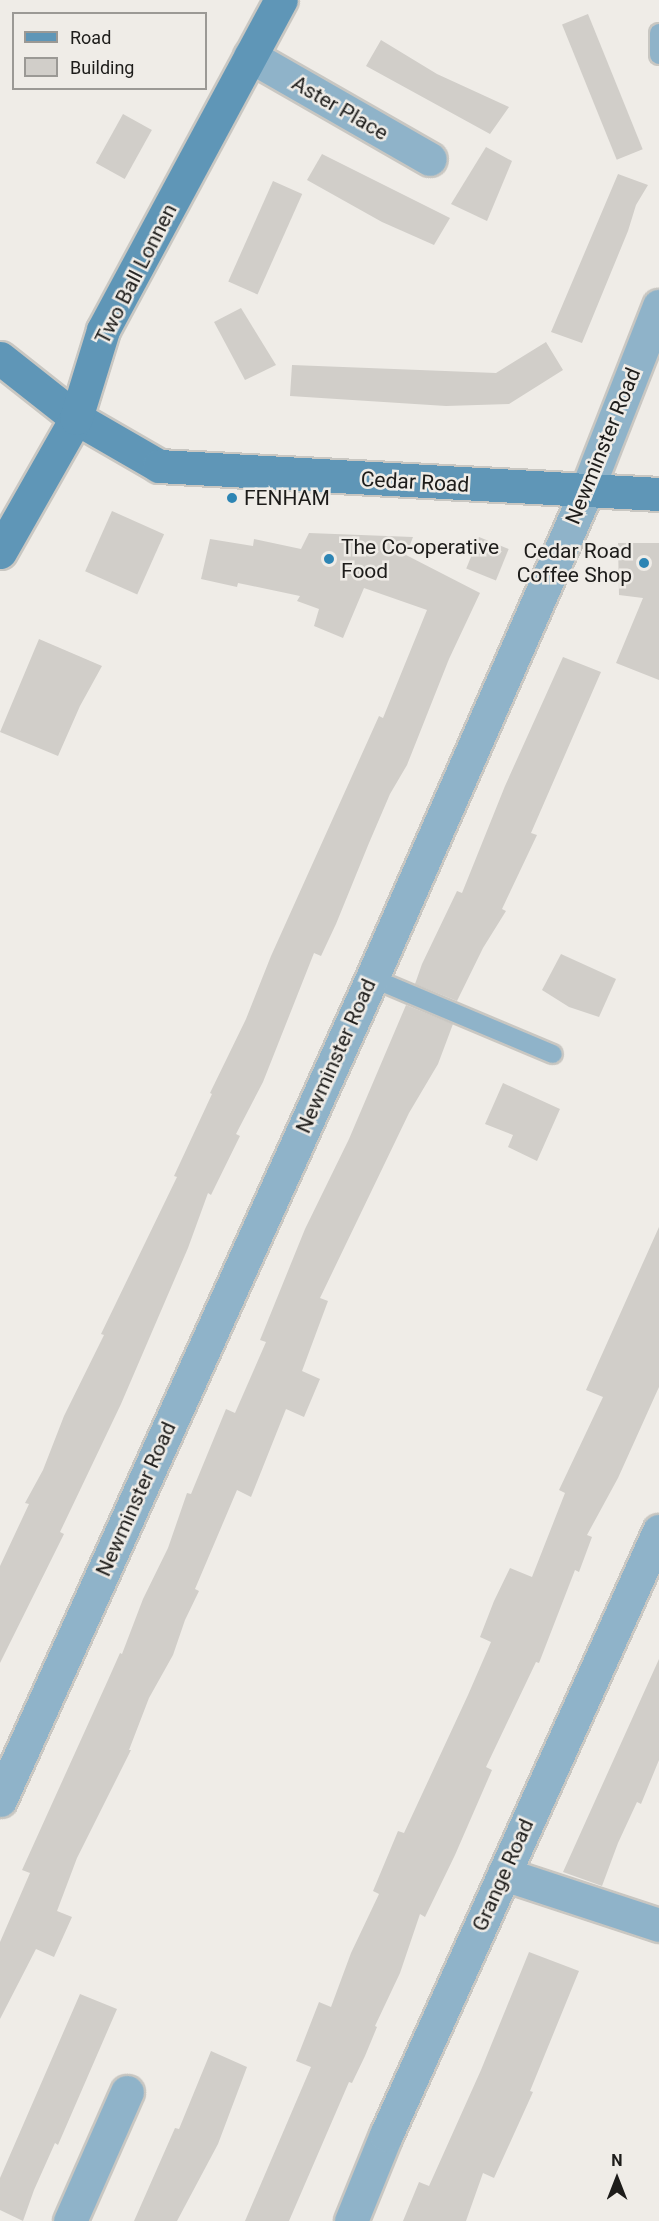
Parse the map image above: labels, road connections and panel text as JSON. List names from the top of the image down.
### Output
{
  "streets": {
    "street": [
      "Aster Place",
      "Two Ball Lonnen",
      "Newminster Road",
      "Cedar Road",
      "Grange Road"
    ]
  },
  "crossings": [
    ["Aster Place", "Two Ball Lonnen"],
    ["Two Ball Lonnen", "Cedar Road"],
    ["Newminster Road", "Cedar Road"]
  ],
  "places": ["FENHAM", "The Co-operative Food", "Cedar Road Coffee Shop"],
  "legend": ["Road", "Building"],
  "north": "top"
}
